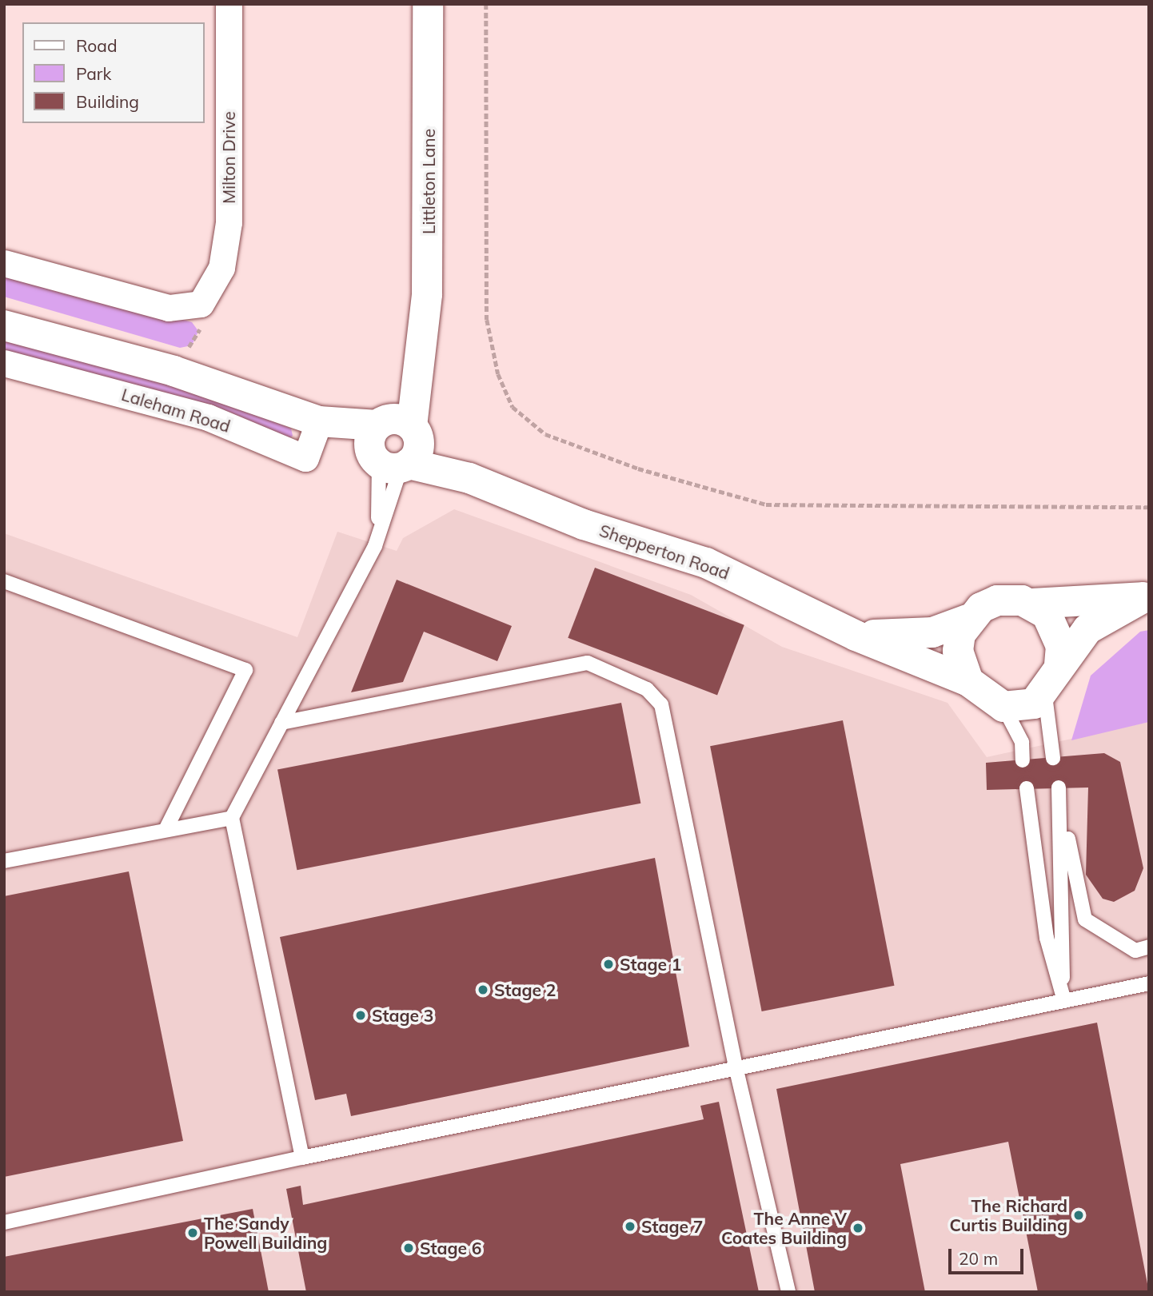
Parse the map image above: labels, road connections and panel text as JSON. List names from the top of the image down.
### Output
{
  "streets": {
    "main road": ["Littleton Lane", "Laleham Road", "Shepperton Road"],
    "street": ["Milton Drive"]
  },
  "crossings": [
    ["Littleton Lane", "Laleham Road"],
    ["Littleton Lane", "Shepperton Road"],
    ["Laleham Road", "Shepperton Road"]
  ],
  "places": [
    "Stage 1",
    "Stage 2",
    "Stage 3",
    "The Richard Curtis Building",
    "Stage 7",
    "The Anne V Coates Building",
    "The Sandy Powell Building",
    "Stage 6"
  ],
  "legend": ["Road", "Park", "Building"],
  "scale_bar": "20 m"
}
